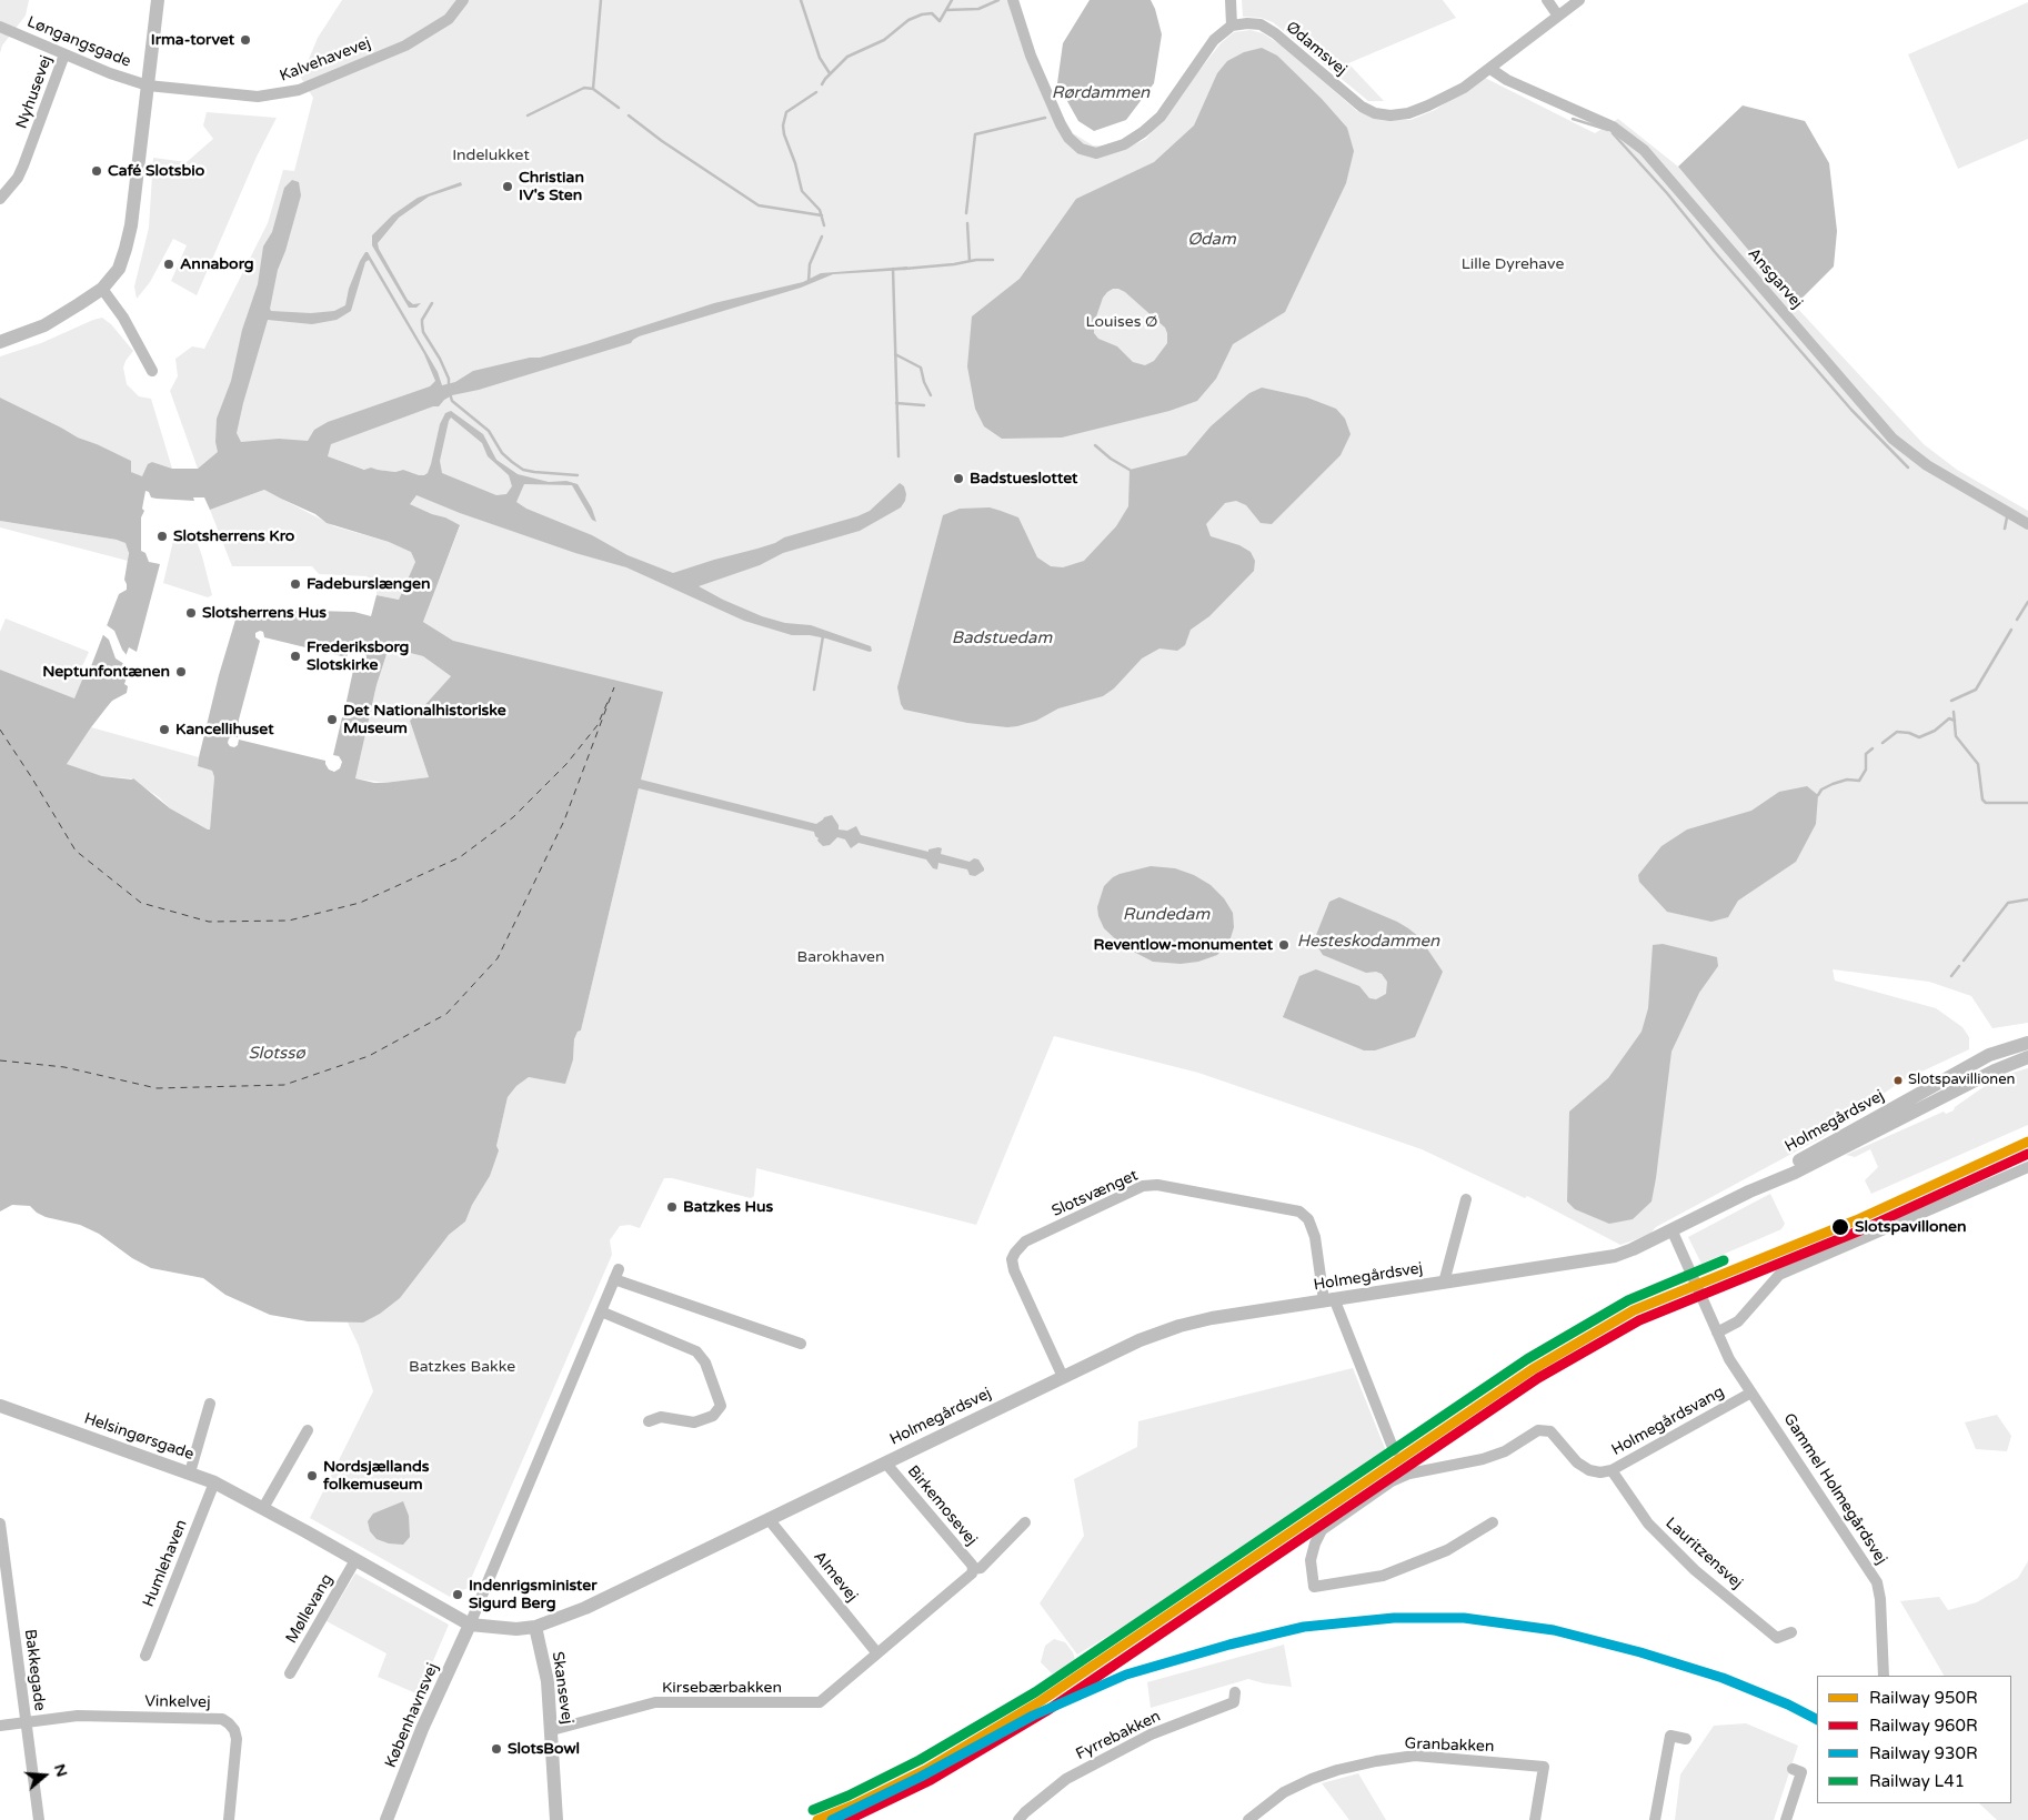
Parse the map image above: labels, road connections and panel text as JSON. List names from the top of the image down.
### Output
{
  "streets": {
    "street": [
      "Løngangsgade",
      "Ødamsvej",
      "Kalvehavevej",
      "Nyhusevej",
      "Ansgarvej",
      "Holmegårdsvej",
      "Slotsvænget",
      "Holmegårdsvang",
      "Helsingørsgade",
      "Gammel Holmegårdsvej",
      "Birkemosevej",
      "Lauritzensvej",
      "Humlehaven",
      "Almevej",
      "Møllevang",
      "Bakkegade",
      "Skansevej",
      "Kirsebærbakken",
      "Vinkelvej",
      "Københavnsvej",
      "Fyrrebakken",
      "Granbakken"
    ]
  },
  "crossings": [
    ["Løngangsgade", "Kalvehavevej"],
    ["Løngangsgade", "Nyhusevej"],
    ["Ødamsvej", "Ansgarvej"],
    ["Holmegårdsvej", "Slotsvænget"],
    ["Holmegårdsvej", "Helsingørsgade"],
    ["Holmegårdsvej", "Gammel Holmegårdsvej"],
    ["Holmegårdsvej", "Birkemosevej"],
    ["Holmegårdsvej", "Almevej"],
    ["Holmegårdsvej", "Skansevej"],
    ["Holmegårdsvej", "Københavnsvej"],
    ["Holmegårdsvang", "Gammel Holmegårdsvej"],
    ["Holmegårdsvang", "Lauritzensvej"],
    ["Helsingørsgade", "Humlehaven"],
    ["Helsingørsgade", "Møllevang"],
    ["Helsingørsgade", "Københavnsvej"],
    ["Birkemosevej", "Almevej"],
    ["Birkemosevej", "Kirsebærbakken"],
    ["Almevej", "Kirsebærbakken"],
    ["Bakkegade", "Vinkelvej"],
    ["Skansevej", "Kirsebærbakken"]
  ],
  "water": [
    "Rørdammen",
    "Ødam",
    "Badstuedam",
    "Rundedam",
    "Hesteskodammen",
    "Slotssø"
  ],
  "parks": [
    "Indelukket",
    "Lille Dyrehave",
    "Louises Ø",
    "Barokhaven",
    "Batzkes Bakke"
  ],
  "places": [
    "Irma-torvet",
    "Café Slotsbio",
    "Christian IV's Sten",
    "Annaborg",
    "Badstueslottet",
    "Slotsherrens Kro",
    "Fadeburslængen",
    "Slotsherrens Hus",
    "Frederiksborg Slotskirke",
    "Neptunfontænen",
    "Det Nationalhistoriske Museum",
    "Kancellihuset",
    "Reventlow-monumentet",
    "Slotspavillionen",
    "Batzkes Hus",
    "Slotspavillonen",
    "Nordsjællands folkemuseum",
    "Indenrigsminister Sigurd Berg",
    "SlotsBowl"
  ],
  "lines": [
    "rail line 950R",
    "rail line 960R",
    "rail line L41",
    "rail line 930R"
  ],
  "legend": [
    "Railway 950R",
    "Railway 960R",
    "Railway 930R",
    "Railway L41"
  ],
  "north": "right"
}
